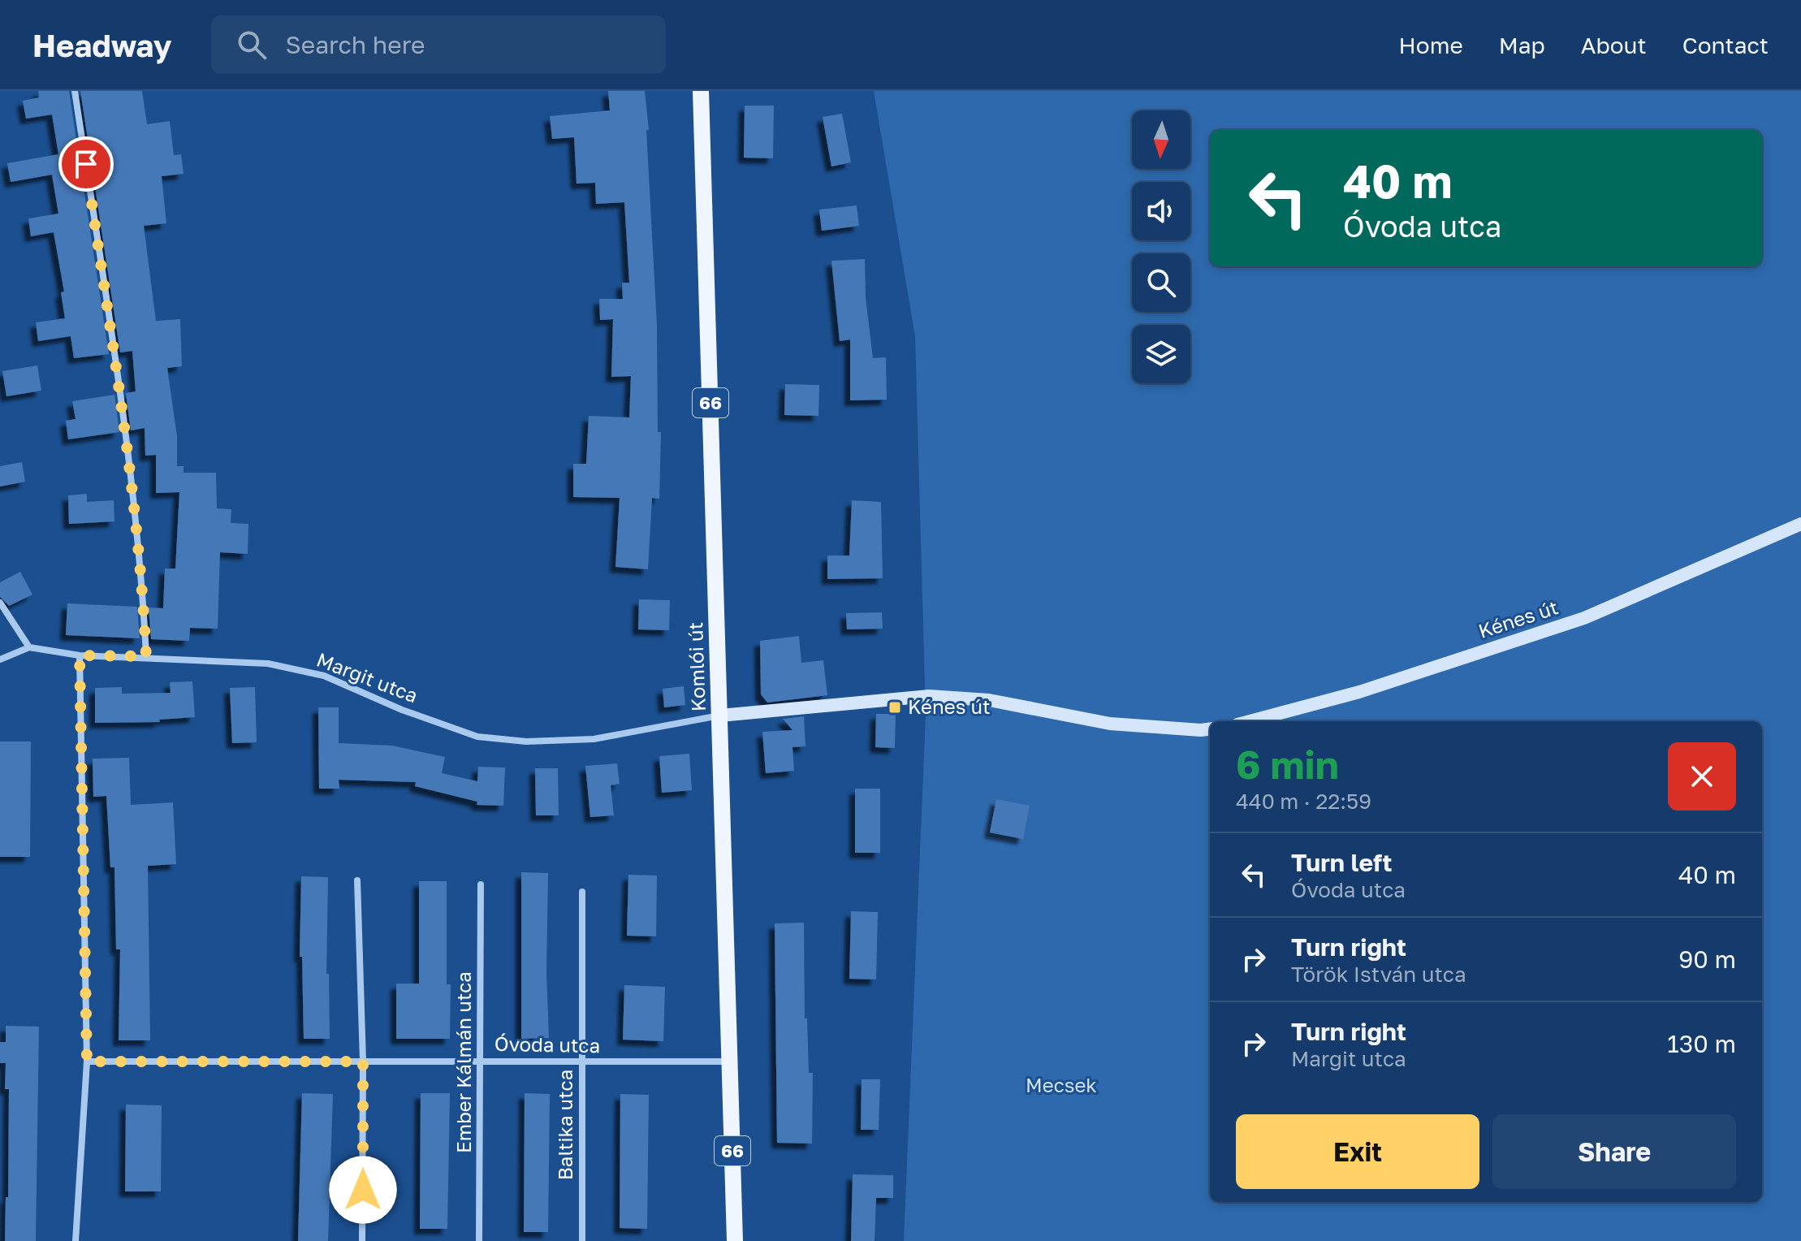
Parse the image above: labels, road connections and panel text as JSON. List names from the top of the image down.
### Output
{
  "streets": {
    "main road": ["66", "Komlói út"],
    "street": [
      "Kénes út",
      "Margit utca",
      "Óvoda utca",
      "Ember Kálmán utca",
      "Baltika utca"
    ]
  },
  "crossings": [
    ["Komlói út", "Margit utca"],
    ["Komlói út", "Óvoda utca"],
    ["Óvoda utca", "Ember Kálmán utca"],
    ["Óvoda utca", "Baltika utca"]
  ],
  "parks": ["Mecsek"],
  "places": {
    "transit": ["Kénes út"]
  },
  "north": "bottom",
  "page": {
    "header": "Headway",
    "search": "Search here",
    "nav": [
      "Home",
      "Map",
      "About",
      "Contact"
    ],
    "turn": ["40 m", "Óvoda utca"],
    "heading": ["6 min", "440 m · 22:59"],
    "list": [
      {
        "name": "Turn left",
        "note": "Óvoda utca",
        "value": "40 m"
      },
      {
        "name": "Turn right",
        "note": "Török István utca",
        "value": "90 m"
      },
      {
        "name": "Turn right",
        "note": "Margit utca",
        "value": "130 m"
      }
    ],
    "buttons": ["Exit", "Share"]
  }
}
